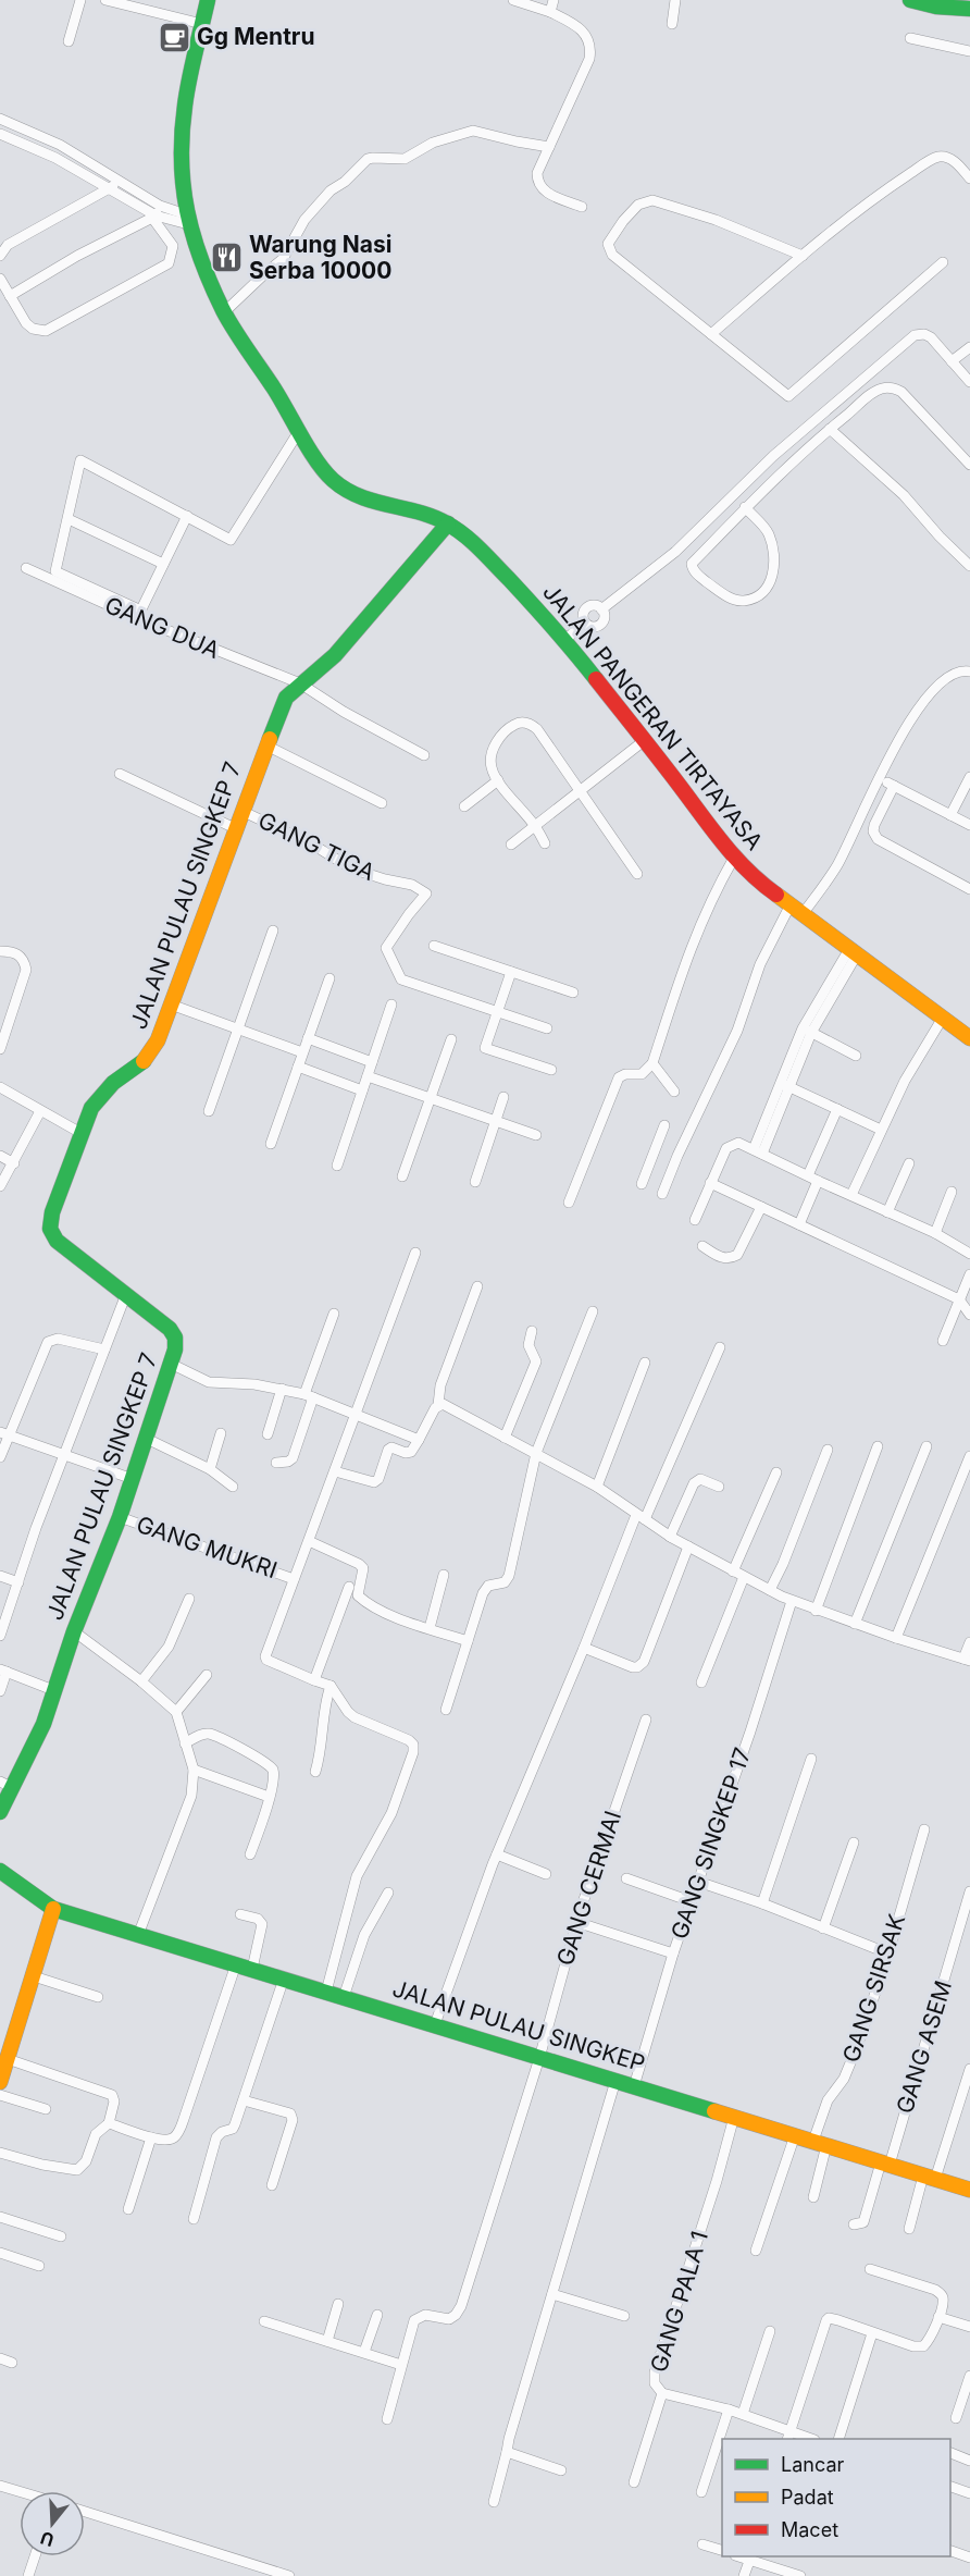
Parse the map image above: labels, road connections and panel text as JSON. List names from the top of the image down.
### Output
{
  "streets": {
    "street": [
      "GANG DUA",
      "JALAN PANGERAN TIRTAYASA",
      "GANG TIGA",
      "JALAN PULAU SINGKEP 7",
      "GANG MUKRI",
      "GANG SINGKEP 17",
      "GANG CERMAI",
      "GANG SIRSAK",
      "JALAN PULAU SINGKEP",
      "GANG ASEM",
      "GANG PALA 1"
    ]
  },
  "crossings": [
    ["GANG DUA", "JALAN PULAU SINGKEP 7"],
    ["JALAN PANGERAN TIRTAYASA", "JALAN PULAU SINGKEP 7"],
    ["GANG TIGA", "JALAN PULAU SINGKEP 7"],
    ["JALAN PULAU SINGKEP 7", "GANG MUKRI"],
    ["GANG SINGKEP 17", "JALAN PULAU SINGKEP"],
    ["GANG CERMAI", "JALAN PULAU SINGKEP"],
    ["GANG SIRSAK", "JALAN PULAU SINGKEP"],
    ["JALAN PULAU SINGKEP", "GANG ASEM"],
    ["JALAN PULAU SINGKEP", "GANG PALA 1"]
  ],
  "places": {
    "cafe": ["Gg Mentru"],
    "restaurant": ["Warung Nasi Serba 10000"]
  },
  "legend": ["Lancar", "Padat", "Macet"],
  "north": "bottom"
}
